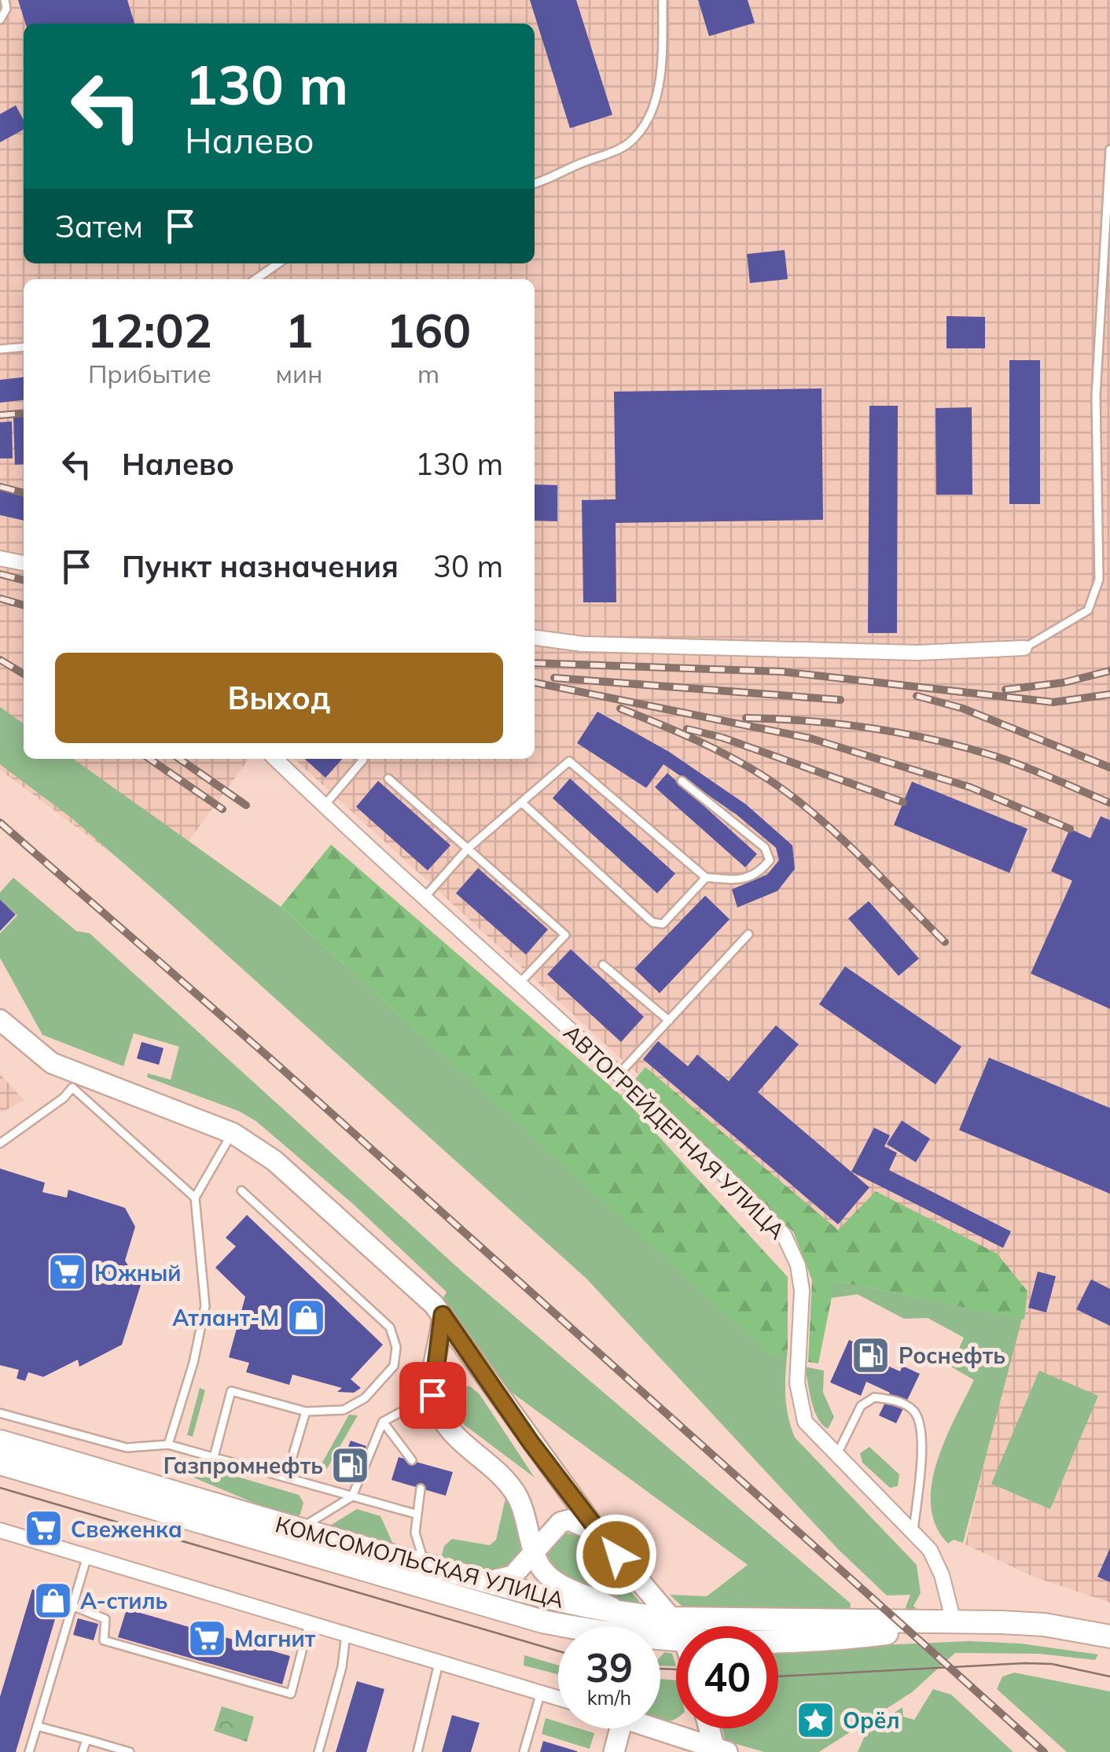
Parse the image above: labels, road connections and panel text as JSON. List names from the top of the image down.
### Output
{
  "streets": {
    "main road": ["КОМСОМОЛЬСКАЯ УЛИЦА"],
    "street": ["АВТОГРЕЙДЕРНАЯ УЛИЦА"]
  },
  "crossings": [
    ["АВТОГРЕЙДЕРНАЯ УЛИЦА", "КОМСОМОЛЬСКАЯ УЛИЦА"]
  ],
  "places": {
    "supermarket": ["Южный", "Свеженка", "Магнит"],
    "shop": ["Атлант-М", "А-стиль"],
    "fuel station": ["Роснефть", "Газпромнефть"],
    "place": ["Орёл"]
  },
  "page": {
    "turn": ["130 m", "Налево"],
    "then": "Затем",
    "eta": [
      "12:02",
      "Прибытие",
      "1",
      "мин",
      "160",
      "m"
    ],
    "list": [
      {
        "name": "Налево",
        "value": "130 m"
      },
      {
        "name": "Пункт назначения",
        "value": "30 m"
      }
    ],
    "buttons": "Выход",
    "speed": "39 km/h",
    "limit": "40"
  }
}
